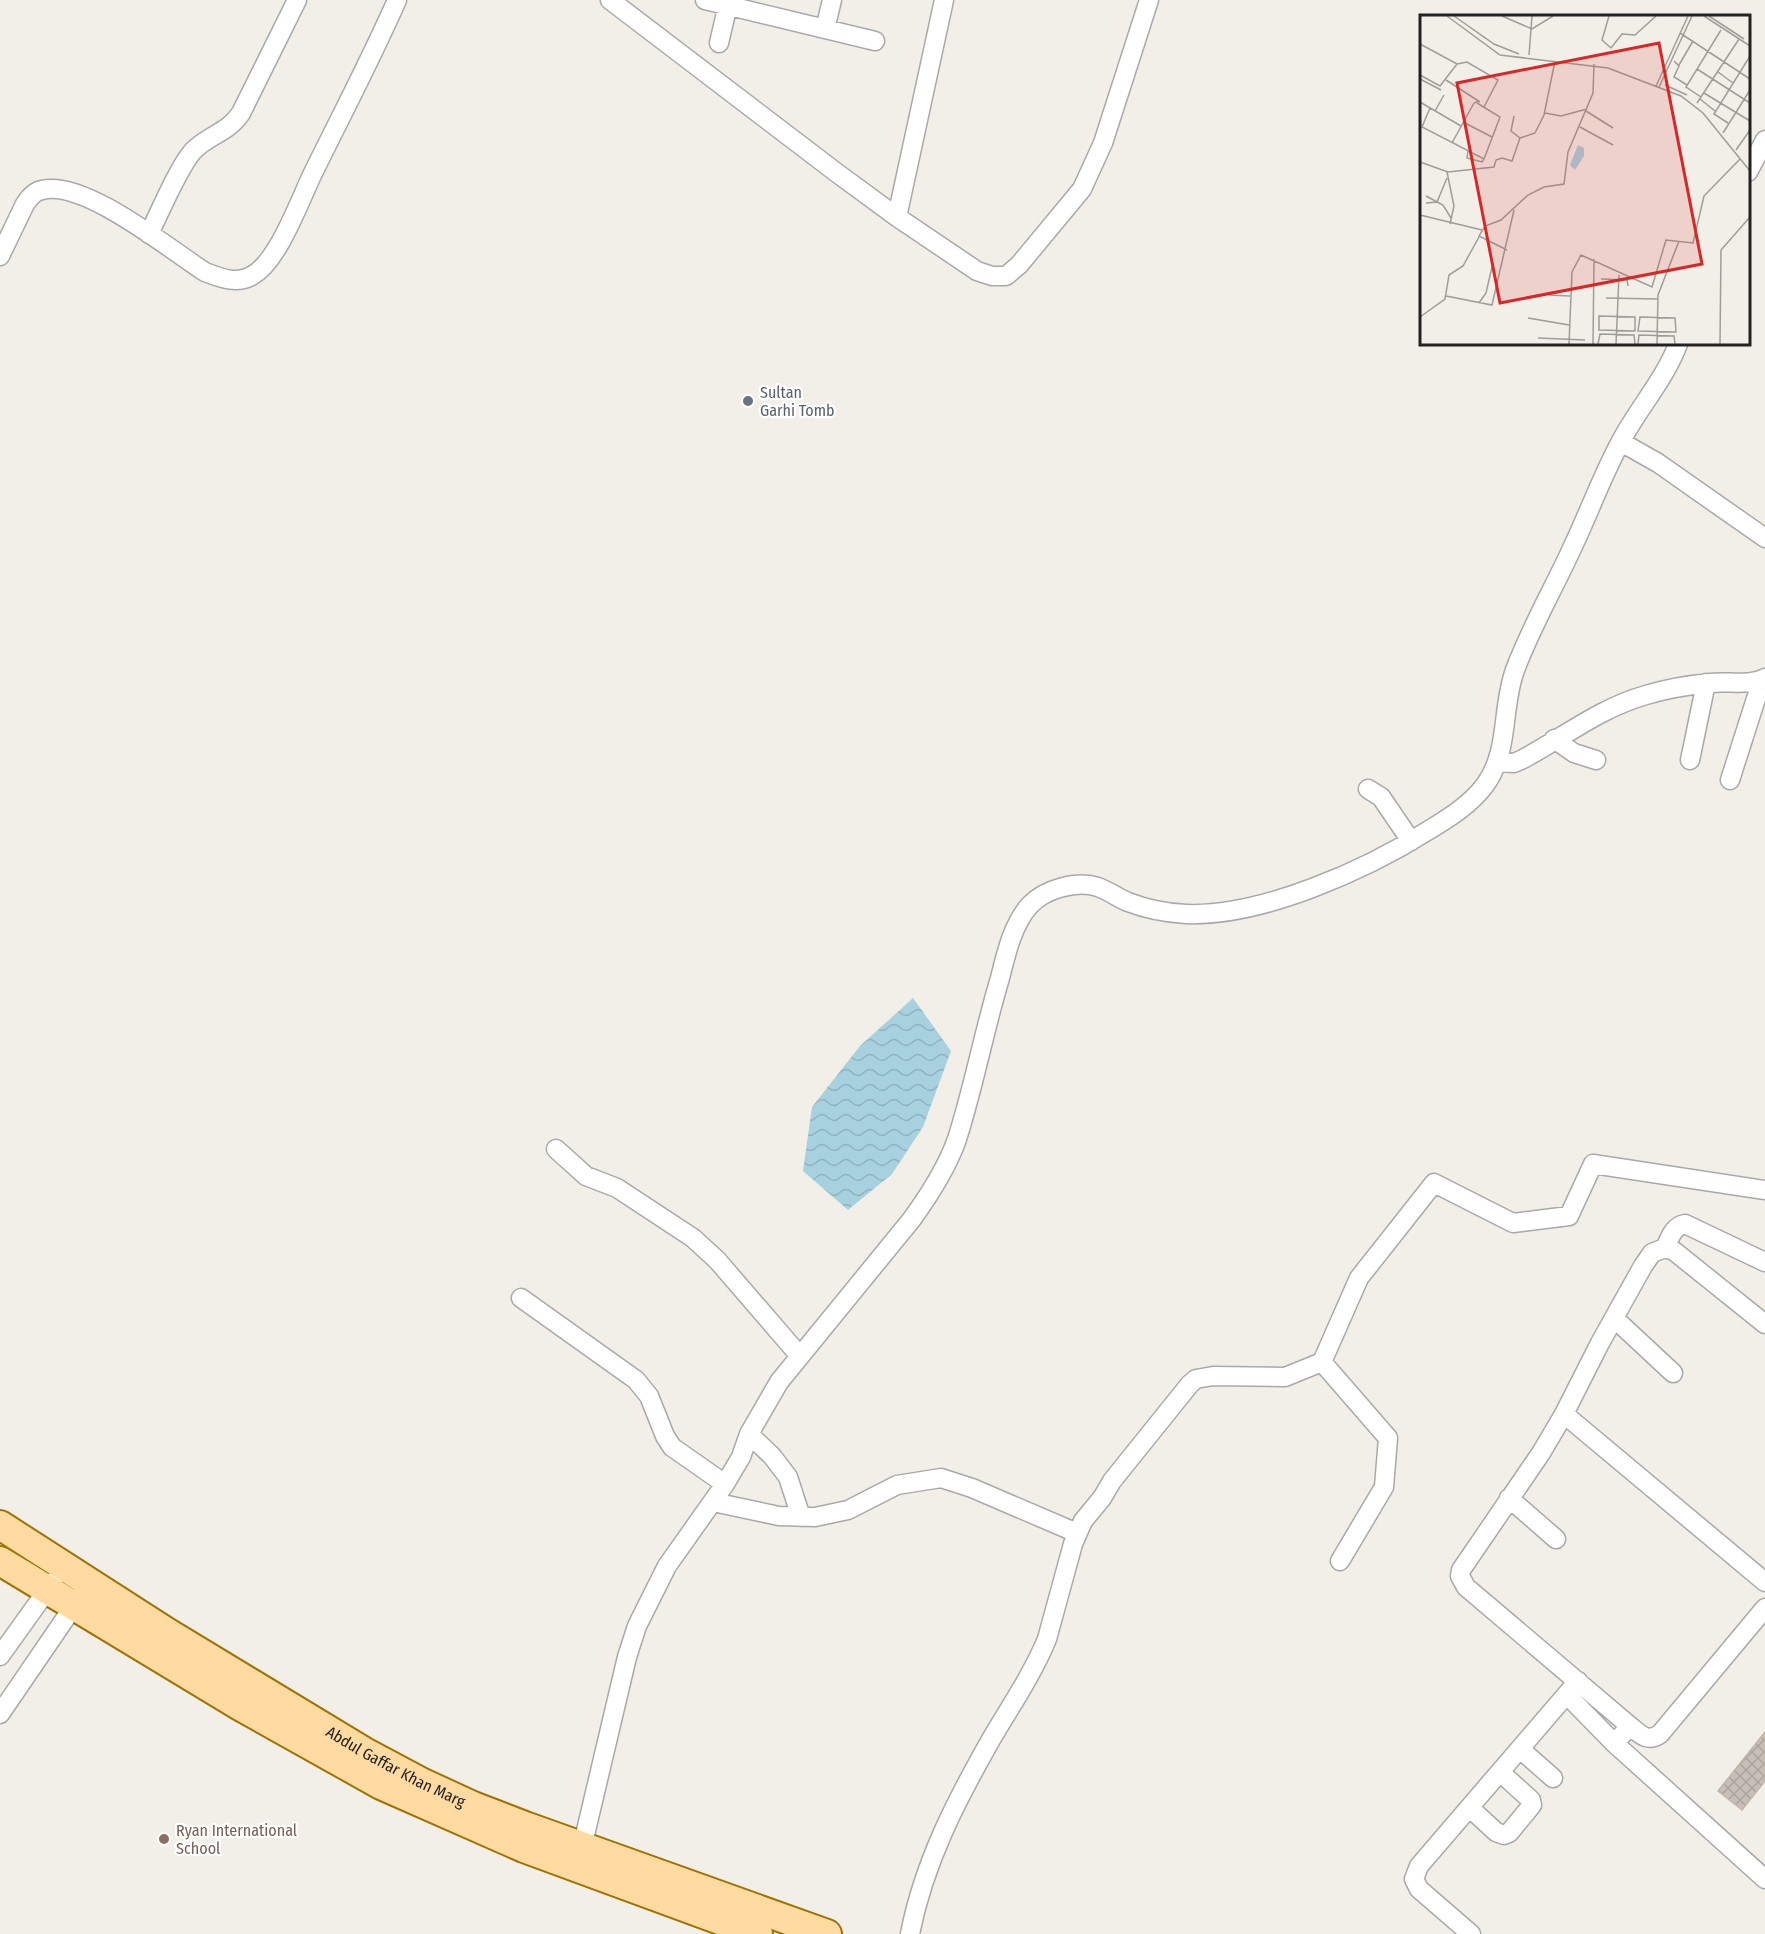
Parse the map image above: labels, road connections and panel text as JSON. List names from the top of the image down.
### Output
{
  "streets": {
    "main road": ["Abdul Gaffar Khan Marg"]
  },
  "places": ["Sultan Garhi Tomb", "Ryan International School"]
}
